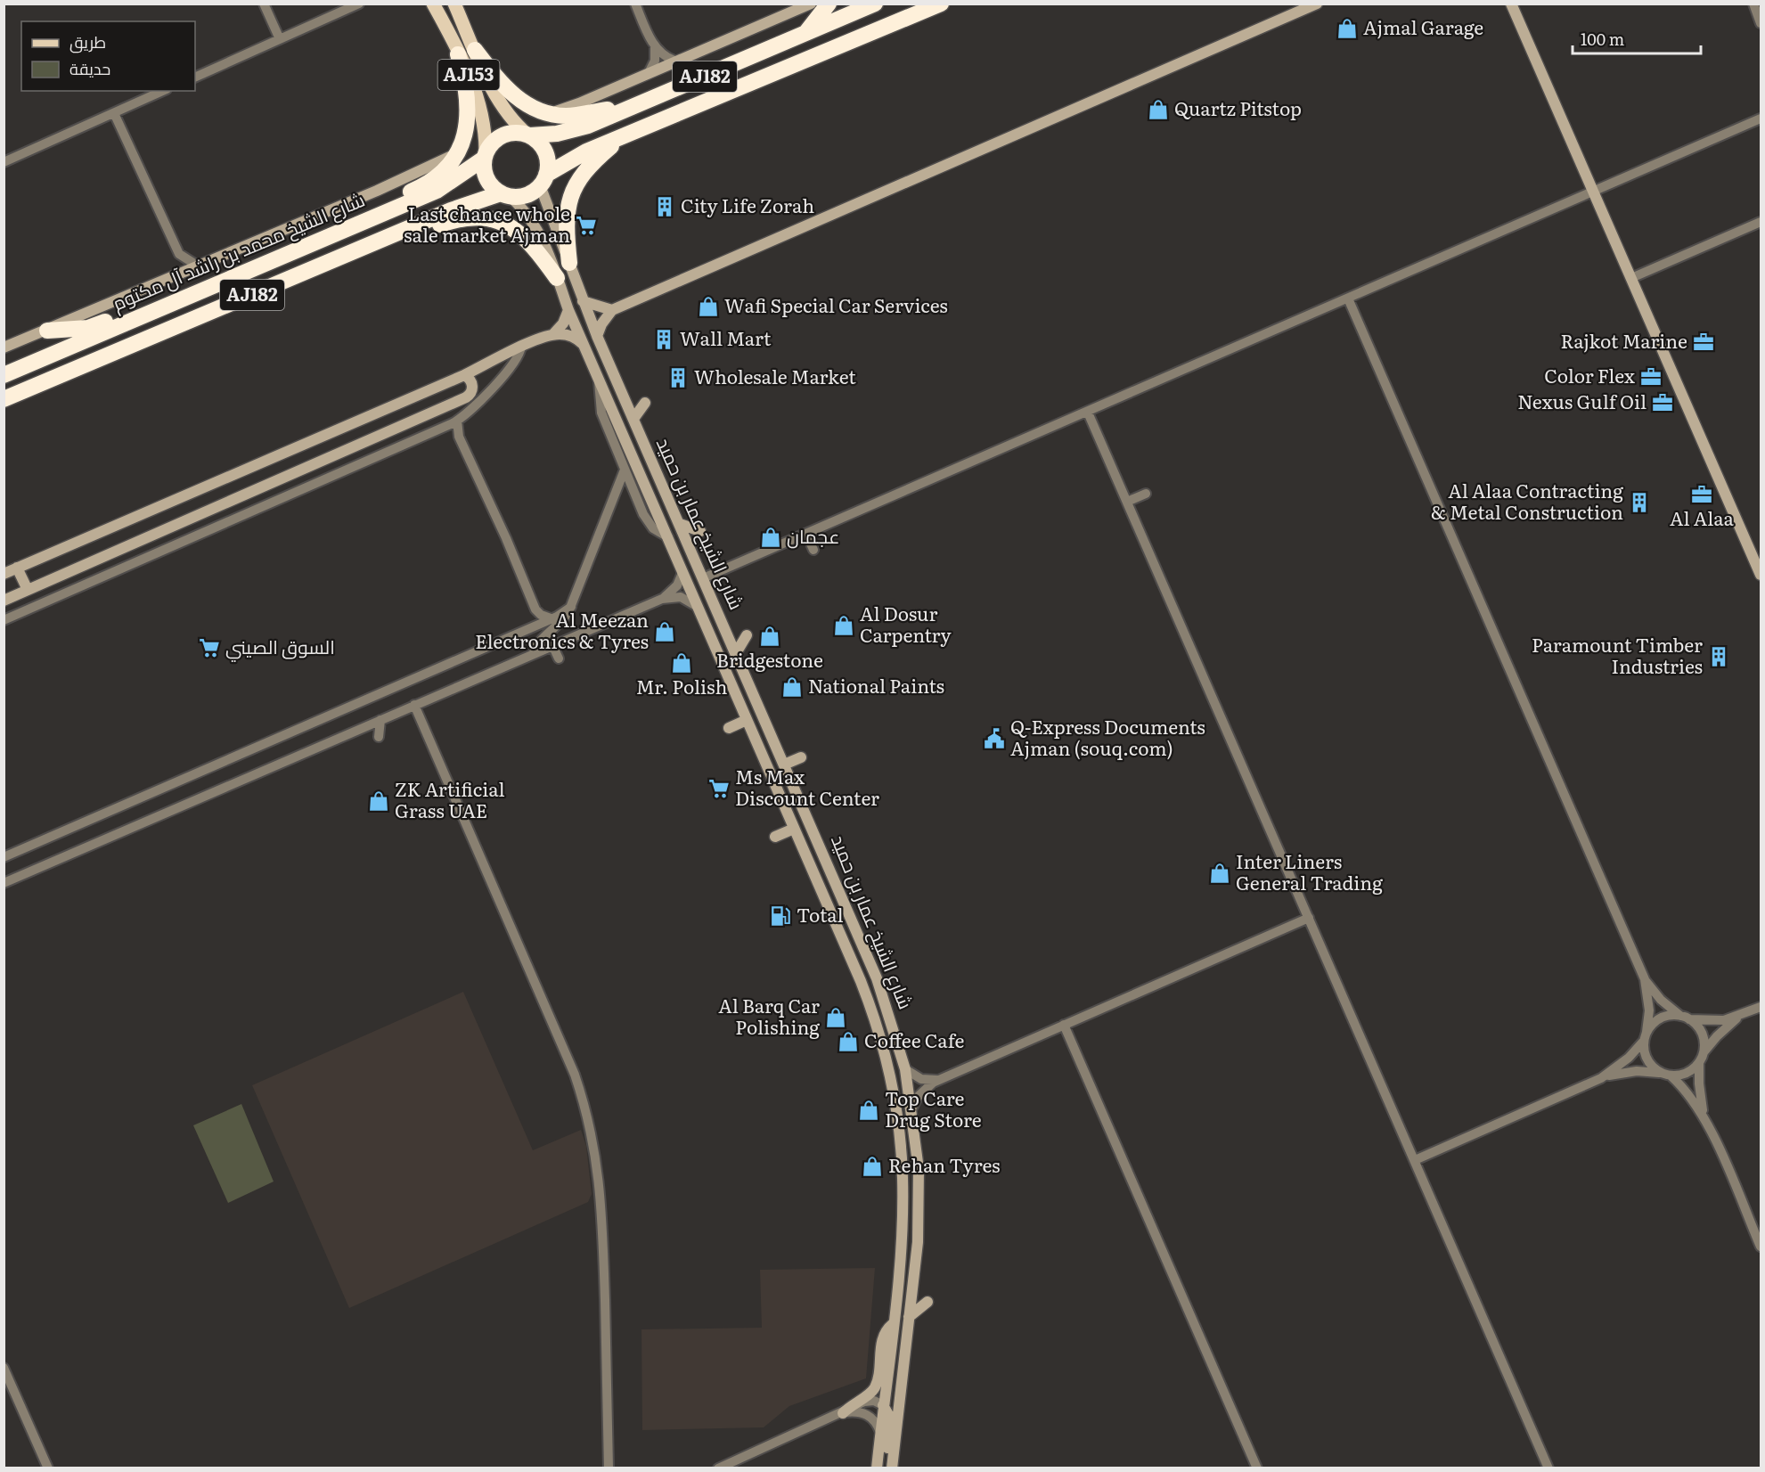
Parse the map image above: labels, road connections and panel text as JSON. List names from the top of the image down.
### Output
{
  "streets": {
    "highway": ["AJ182", "شارع الشيخ محمد بن راشد آل مكتوم"],
    "main road": ["AJ153"],
    "street": ["شارع الشيخ عمار بن حميد"]
  },
  "crossings": [
    ["AJ153", "AJ182"],
    ["AJ153", "شارع الشيخ محمد بن راشد آل مكتوم"],
    ["AJ153", "شارع الشيخ عمار بن حميد"],
    ["AJ182", "شارع الشيخ محمد بن راشد آل مكتوم"],
    ["AJ182", "شارع الشيخ عمار بن حميد"],
    ["شارع الشيخ محمد بن راشد آل مكتوم", "شارع الشيخ عمار بن حميد"]
  ],
  "places": {
    "shop": [
      "Ajmal Garage",
      "Quartz Pitstop",
      "Wafi Special Car Services",
      "عجمان",
      "Al Dosur Carpentry",
      "Al Meezan Electronics & Tyres",
      "Bridgestone",
      "Mr. Polish",
      "National Paints",
      "ZK Artificial Grass UAE",
      "Inter Liners General Trading",
      "Al Barq Car Polishing",
      "Coffee Cafe",
      "Top Care Drug Store",
      "Rehan Tyres"
    ],
    "building": [
      "City Life Zorah",
      "Wall Mart",
      "Wholesale Market",
      "Al Alaa Contracting & Metal Construction",
      "Paramount Timber Industries"
    ],
    "supermarket": ["Last chance whole sale market Ajman", "السوق الصيني", "Ms Max Discount Center"],
    "office": [
      "Rajkot Marine",
      "Color Flex",
      "Nexus Gulf Oil",
      "Al Alaa"
    ],
    "public building": ["Q-Express Documents Ajman (souq.com)"],
    "fuel station": ["Total"]
  },
  "legend": ["طريق", "حديقة"],
  "scale_bar": "100 m"
}
